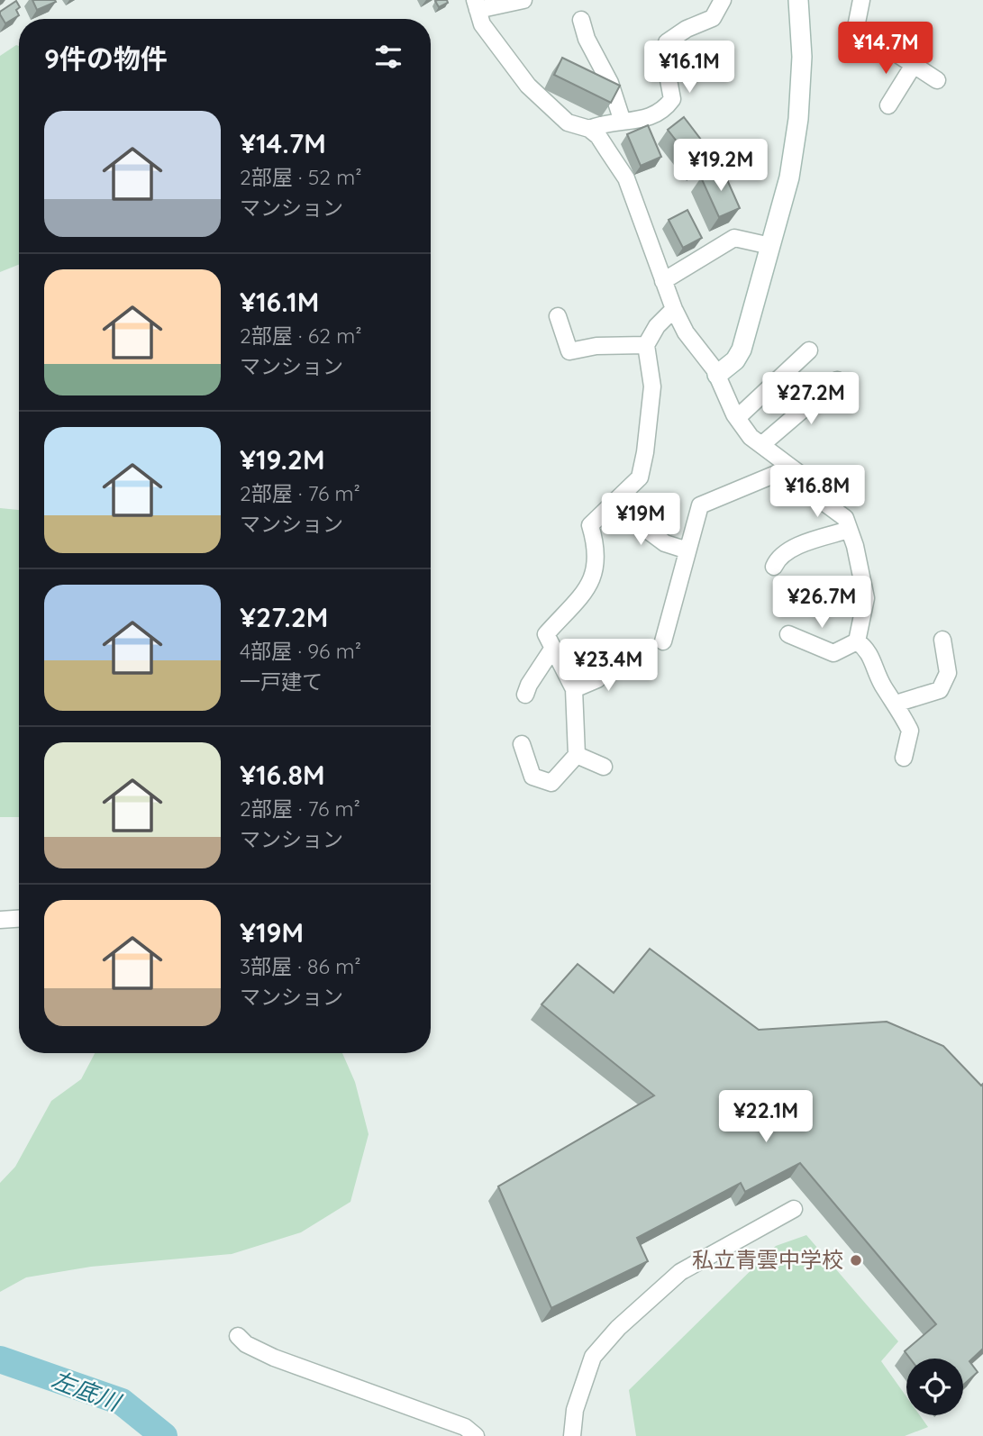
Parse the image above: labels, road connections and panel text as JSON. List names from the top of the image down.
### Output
{
  "water": ["左底川"],
  "places": ["私立青雲中学校"],
  "page": {
    "heading": "9件の物件",
    "price": [
      "¥14.7M",
      "¥16.1M",
      "¥19.2M",
      "¥27.2M",
      "¥16.8M",
      "¥19M",
      "¥26.7M",
      "¥23.4M",
      "¥22.1M"
    ],
    "list": [
      {
        "name": "¥14.7M",
        "note": "2部屋 · 52 m² · マンション"
      },
      {
        "name": "¥16.1M",
        "note": "2部屋 · 62 m² · マンション"
      },
      {
        "name": "¥19.2M",
        "note": "2部屋 · 76 m² · マンション"
      },
      {
        "name": "¥27.2M",
        "note": "4部屋 · 96 m² · 一戸建て"
      },
      {
        "name": "¥16.8M",
        "note": "2部屋 · 76 m² · マンション"
      },
      {
        "name": "¥19M",
        "note": "3部屋 · 86 m² · マンション"
      }
    ]
  }
}
